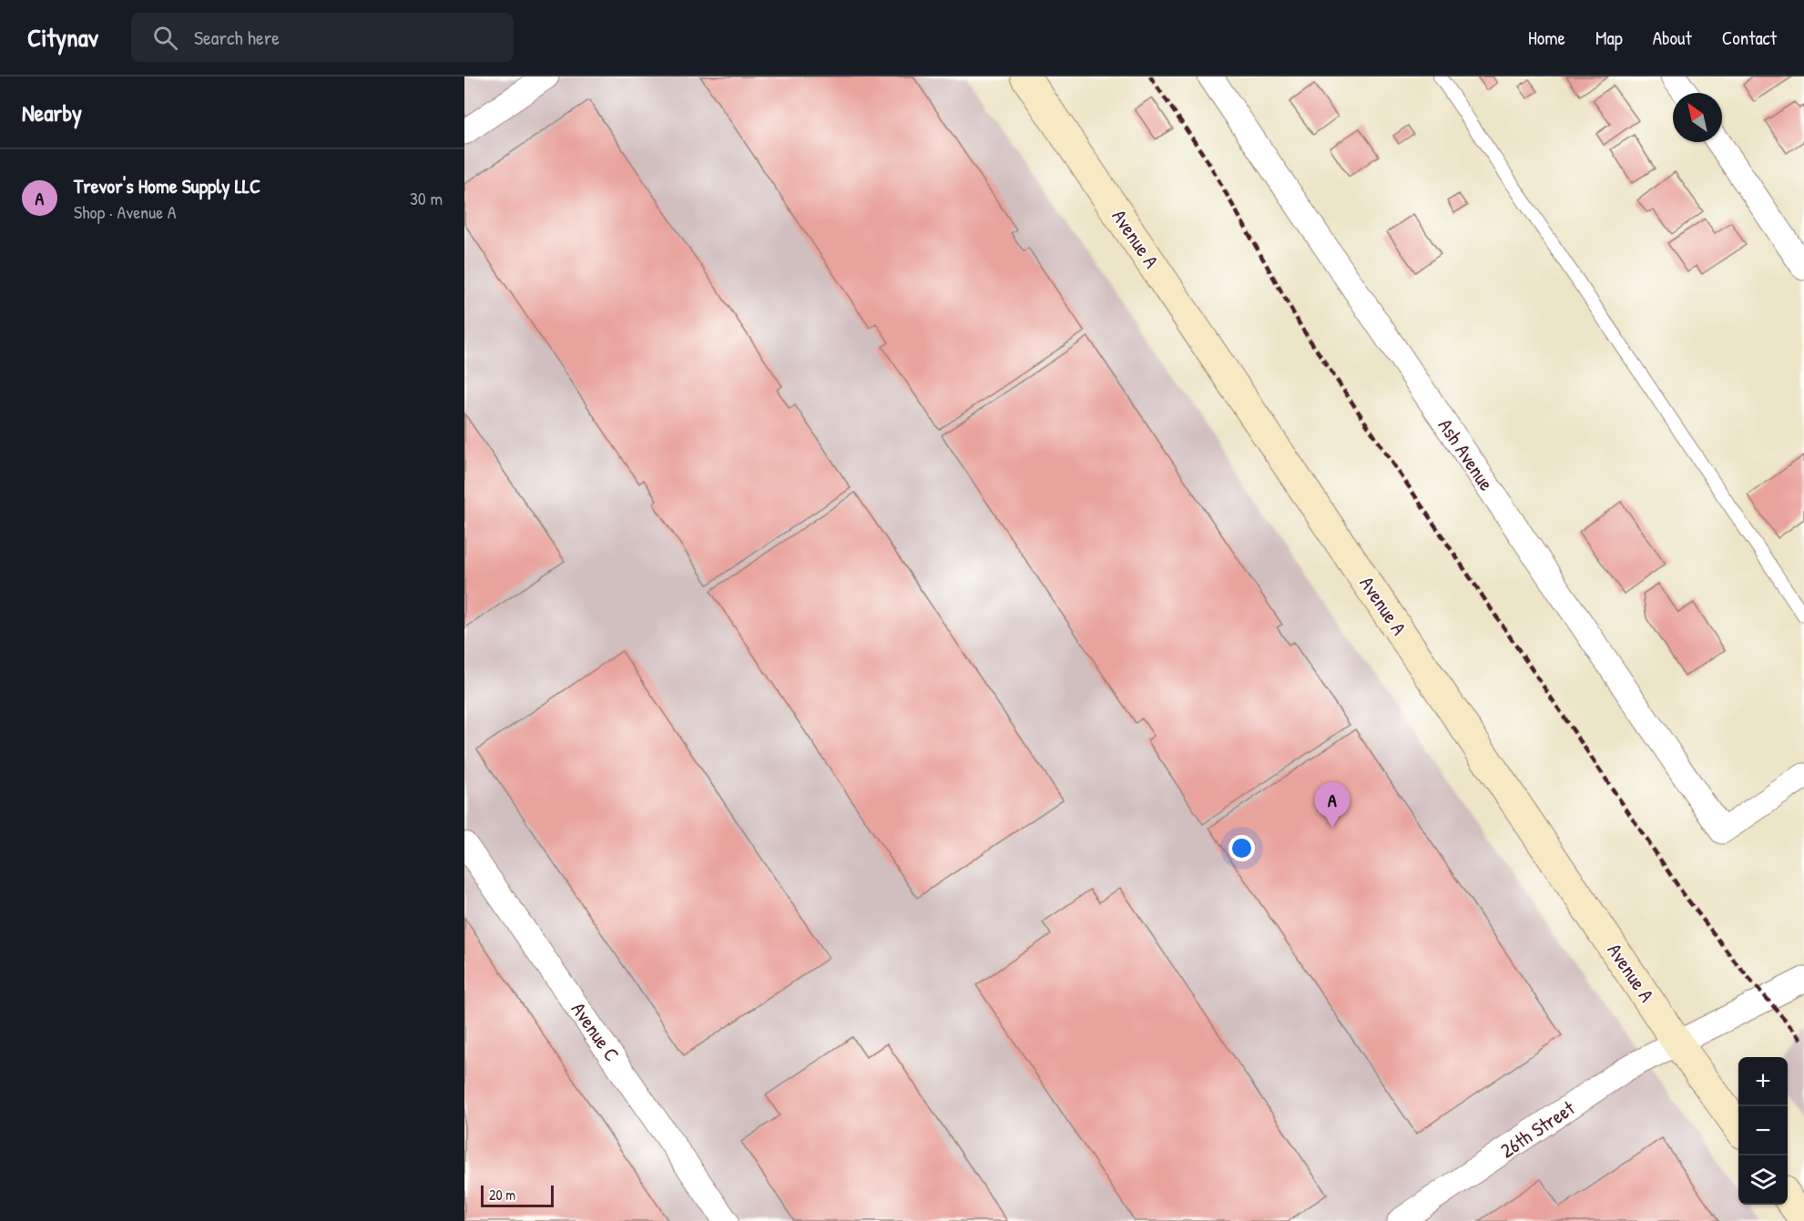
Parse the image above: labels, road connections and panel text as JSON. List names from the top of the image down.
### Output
{
  "streets": {
    "main road": ["Avenue A"],
    "street": ["Ash Avenue", "Avenue C", "26th Street"]
  },
  "crossings": [
    ["Avenue A", "26th Street"]
  ],
  "scale_bar": "20 m",
  "north": "top left",
  "page": {
    "header": "Citynav",
    "search": "Search here",
    "nav": [
      "Home",
      "Map",
      "About",
      "Contact"
    ],
    "heading": "Nearby",
    "list": [
      {
        "mark": "A",
        "name": "Trevor's Home Supply LLC",
        "note": "Shop · Avenue A",
        "value": "30 m"
      }
    ],
    "pins": "A",
    "map_buttons": ["+", "−"],
    "scale": "20 m"
  }
}
